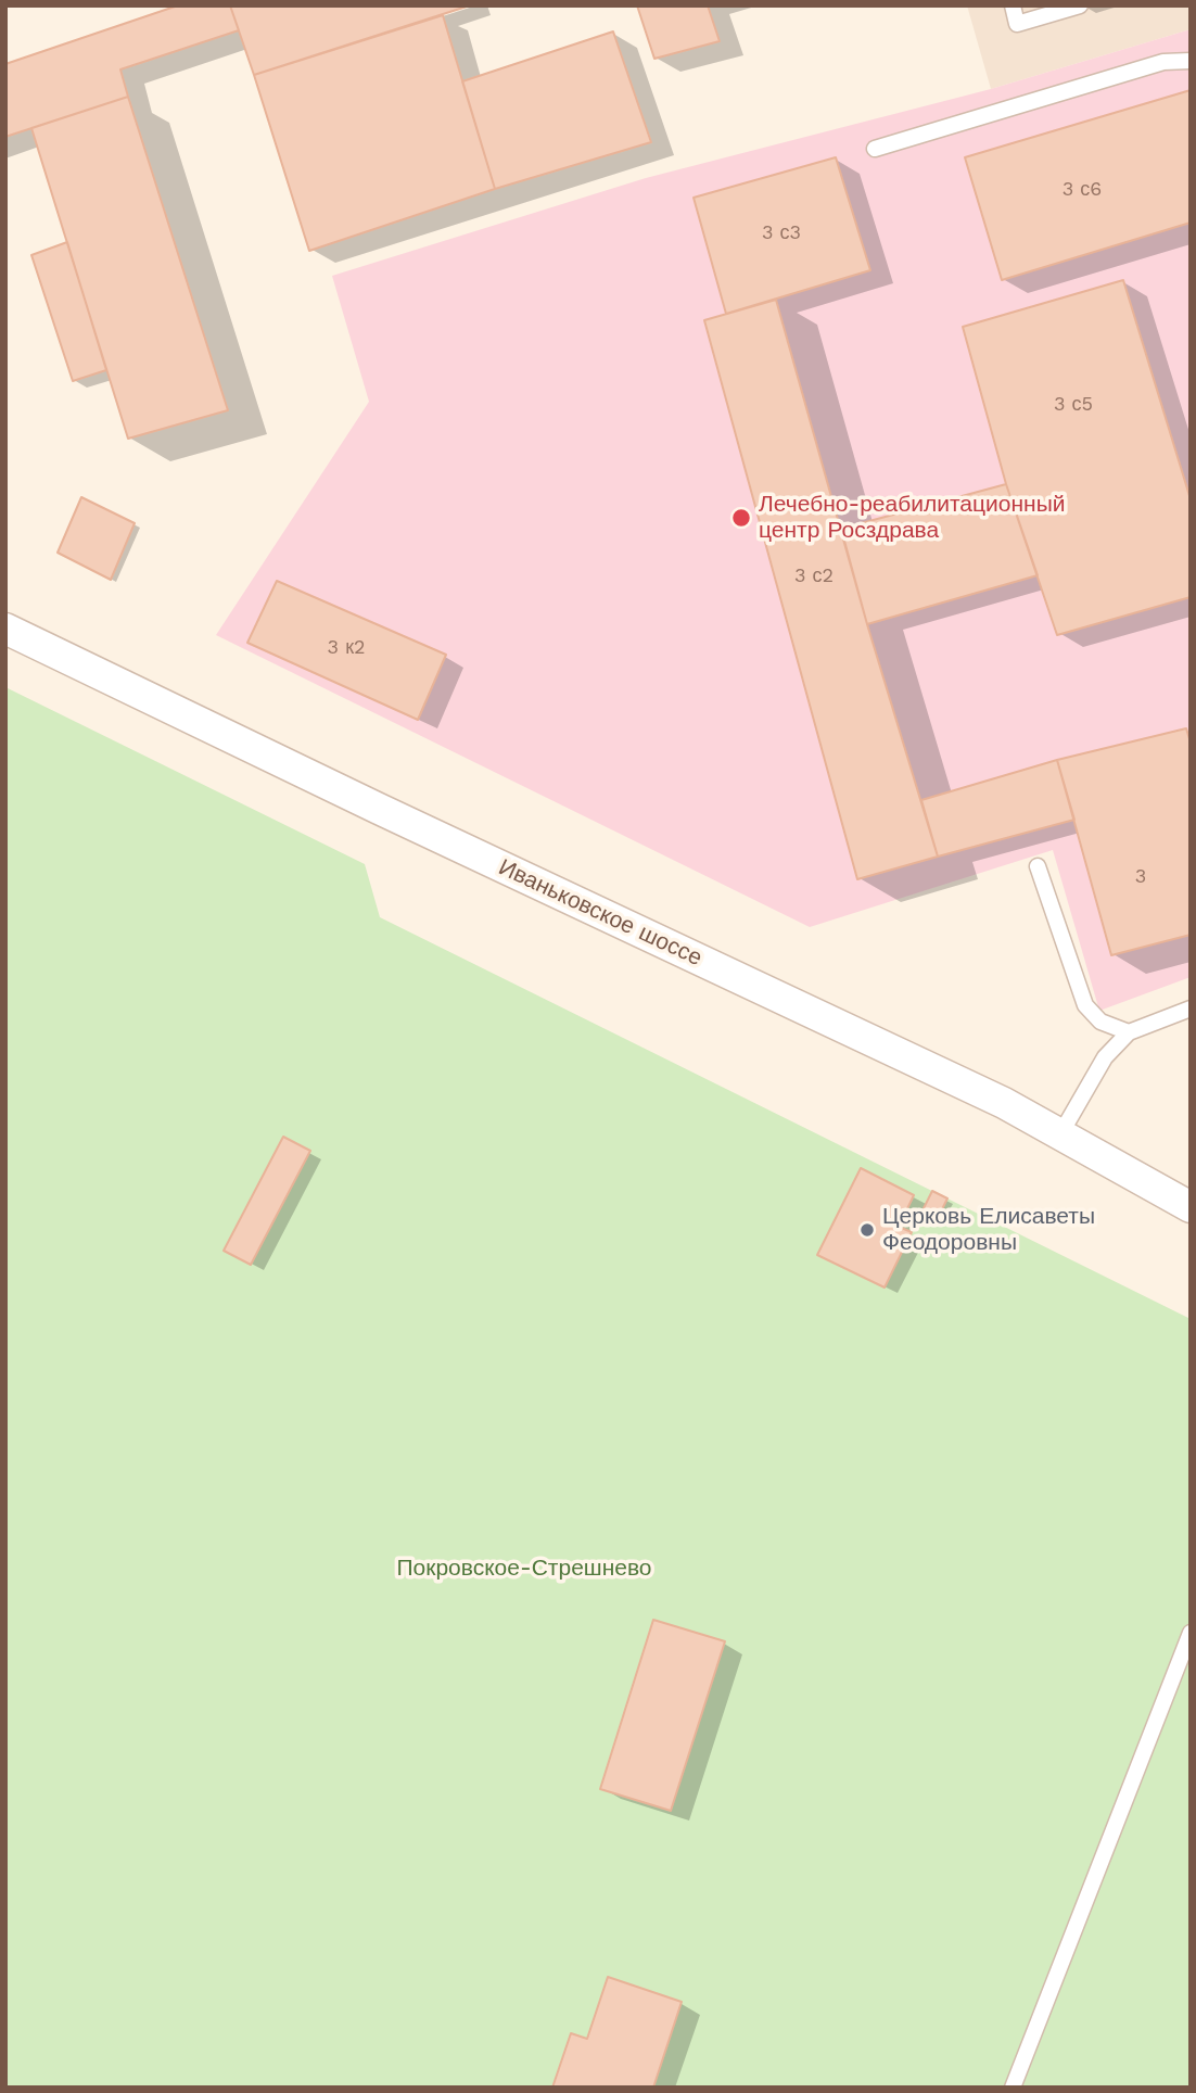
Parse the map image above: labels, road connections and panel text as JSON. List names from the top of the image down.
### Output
{
  "streets": {
    "street": ["Иваньковское шоссе"]
  },
  "parks": ["Покровское-Стрешнево"],
  "places": ["Лечебно-реабилитационный центр Росздрава", "Церковь Елисаветы Феодоровны"],
  "house_numbers": [
    "3 с6",
    "3 с3",
    "3 с5",
    "3 с2",
    "3 к2",
    "3"
  ]
}
